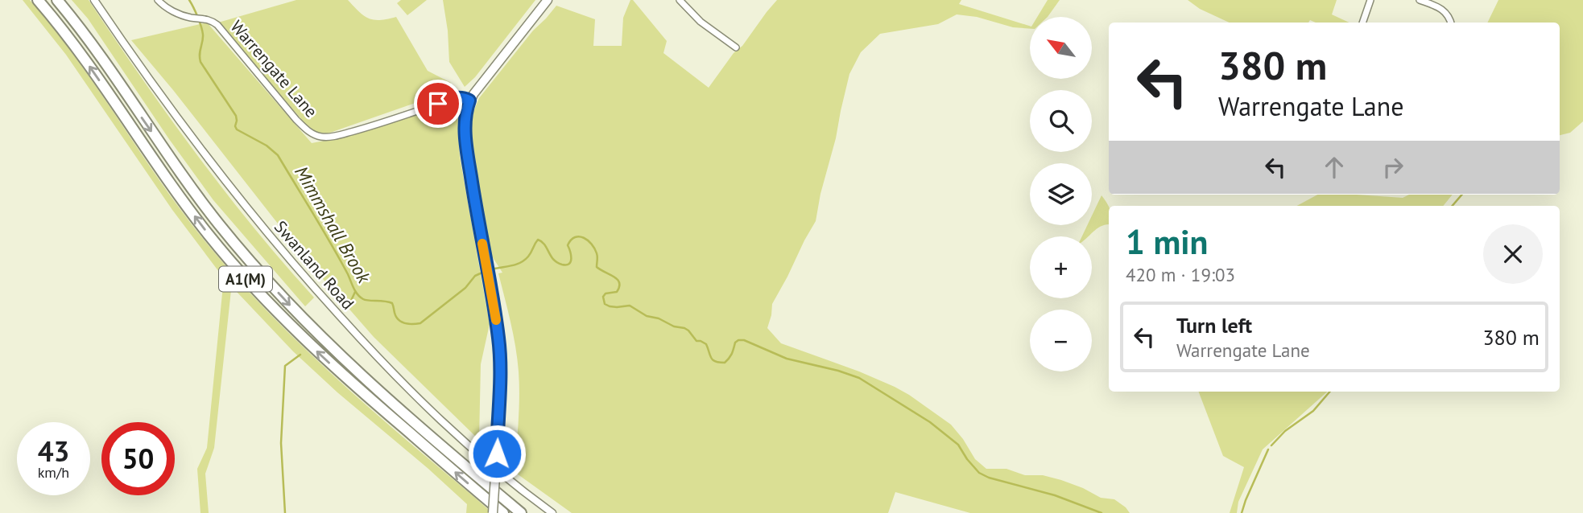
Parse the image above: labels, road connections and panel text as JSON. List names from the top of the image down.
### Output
{
  "streets": {
    "highway": ["A1(M)"],
    "street": ["Warrengate Lane", "Swanland Road"]
  },
  "water": ["Mimmshall Brook"],
  "north": "top left",
  "page": {
    "map_buttons": ["+", "−"],
    "turn": ["380 m", "Warrengate Lane"],
    "heading": ["1 min", "420 m · 19:03"],
    "list": [
      {
        "name": "Turn left",
        "note": "Warrengate Lane",
        "value": "380 m"
      }
    ],
    "speed": "43 km/h",
    "limit": "50"
  }
}
